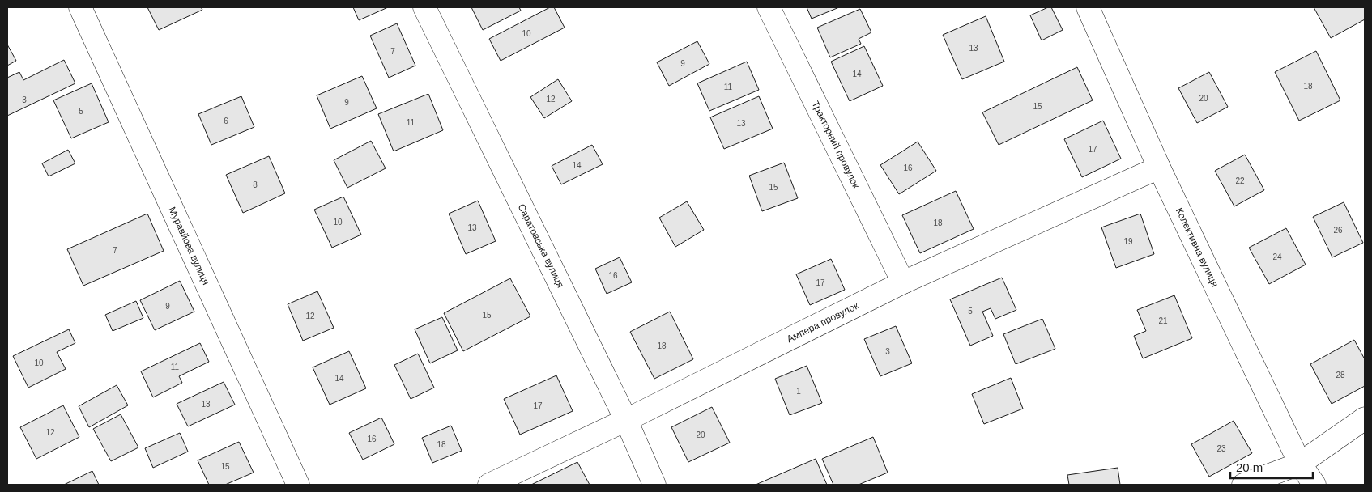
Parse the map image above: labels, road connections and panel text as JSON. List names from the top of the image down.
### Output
{
  "streets": {
    "street": [
      "Тракторний провулок",
      "Саратовська вулиця",
      "Муравйова вулиця",
      "Колективна вулиця",
      "Ампера провулок"
    ]
  },
  "crossings": [
    ["Тракторний провулок", "Ампера провулок"],
    ["Саратовська вулиця", "Ампера провулок"],
    ["Колективна вулиця", "Ампера провулок"]
  ],
  "house_numbers": [
    "10",
    "13",
    "7",
    "9",
    "14",
    "18",
    "11",
    "20",
    "12",
    "3",
    "9",
    "15",
    "5",
    "6",
    "11",
    "13",
    "17",
    "14",
    "16",
    "22",
    "8",
    "15",
    "10",
    "18",
    "13",
    "26",
    "19",
    "7",
    "24",
    "16",
    "17",
    "9",
    "5",
    "15",
    "12",
    "21",
    "18",
    "3",
    "10",
    "11",
    "28",
    "14",
    "1",
    "13",
    "17",
    "12",
    "20",
    "16",
    "18",
    "23",
    "15"
  ],
  "scale_bar": "20 m"
}
